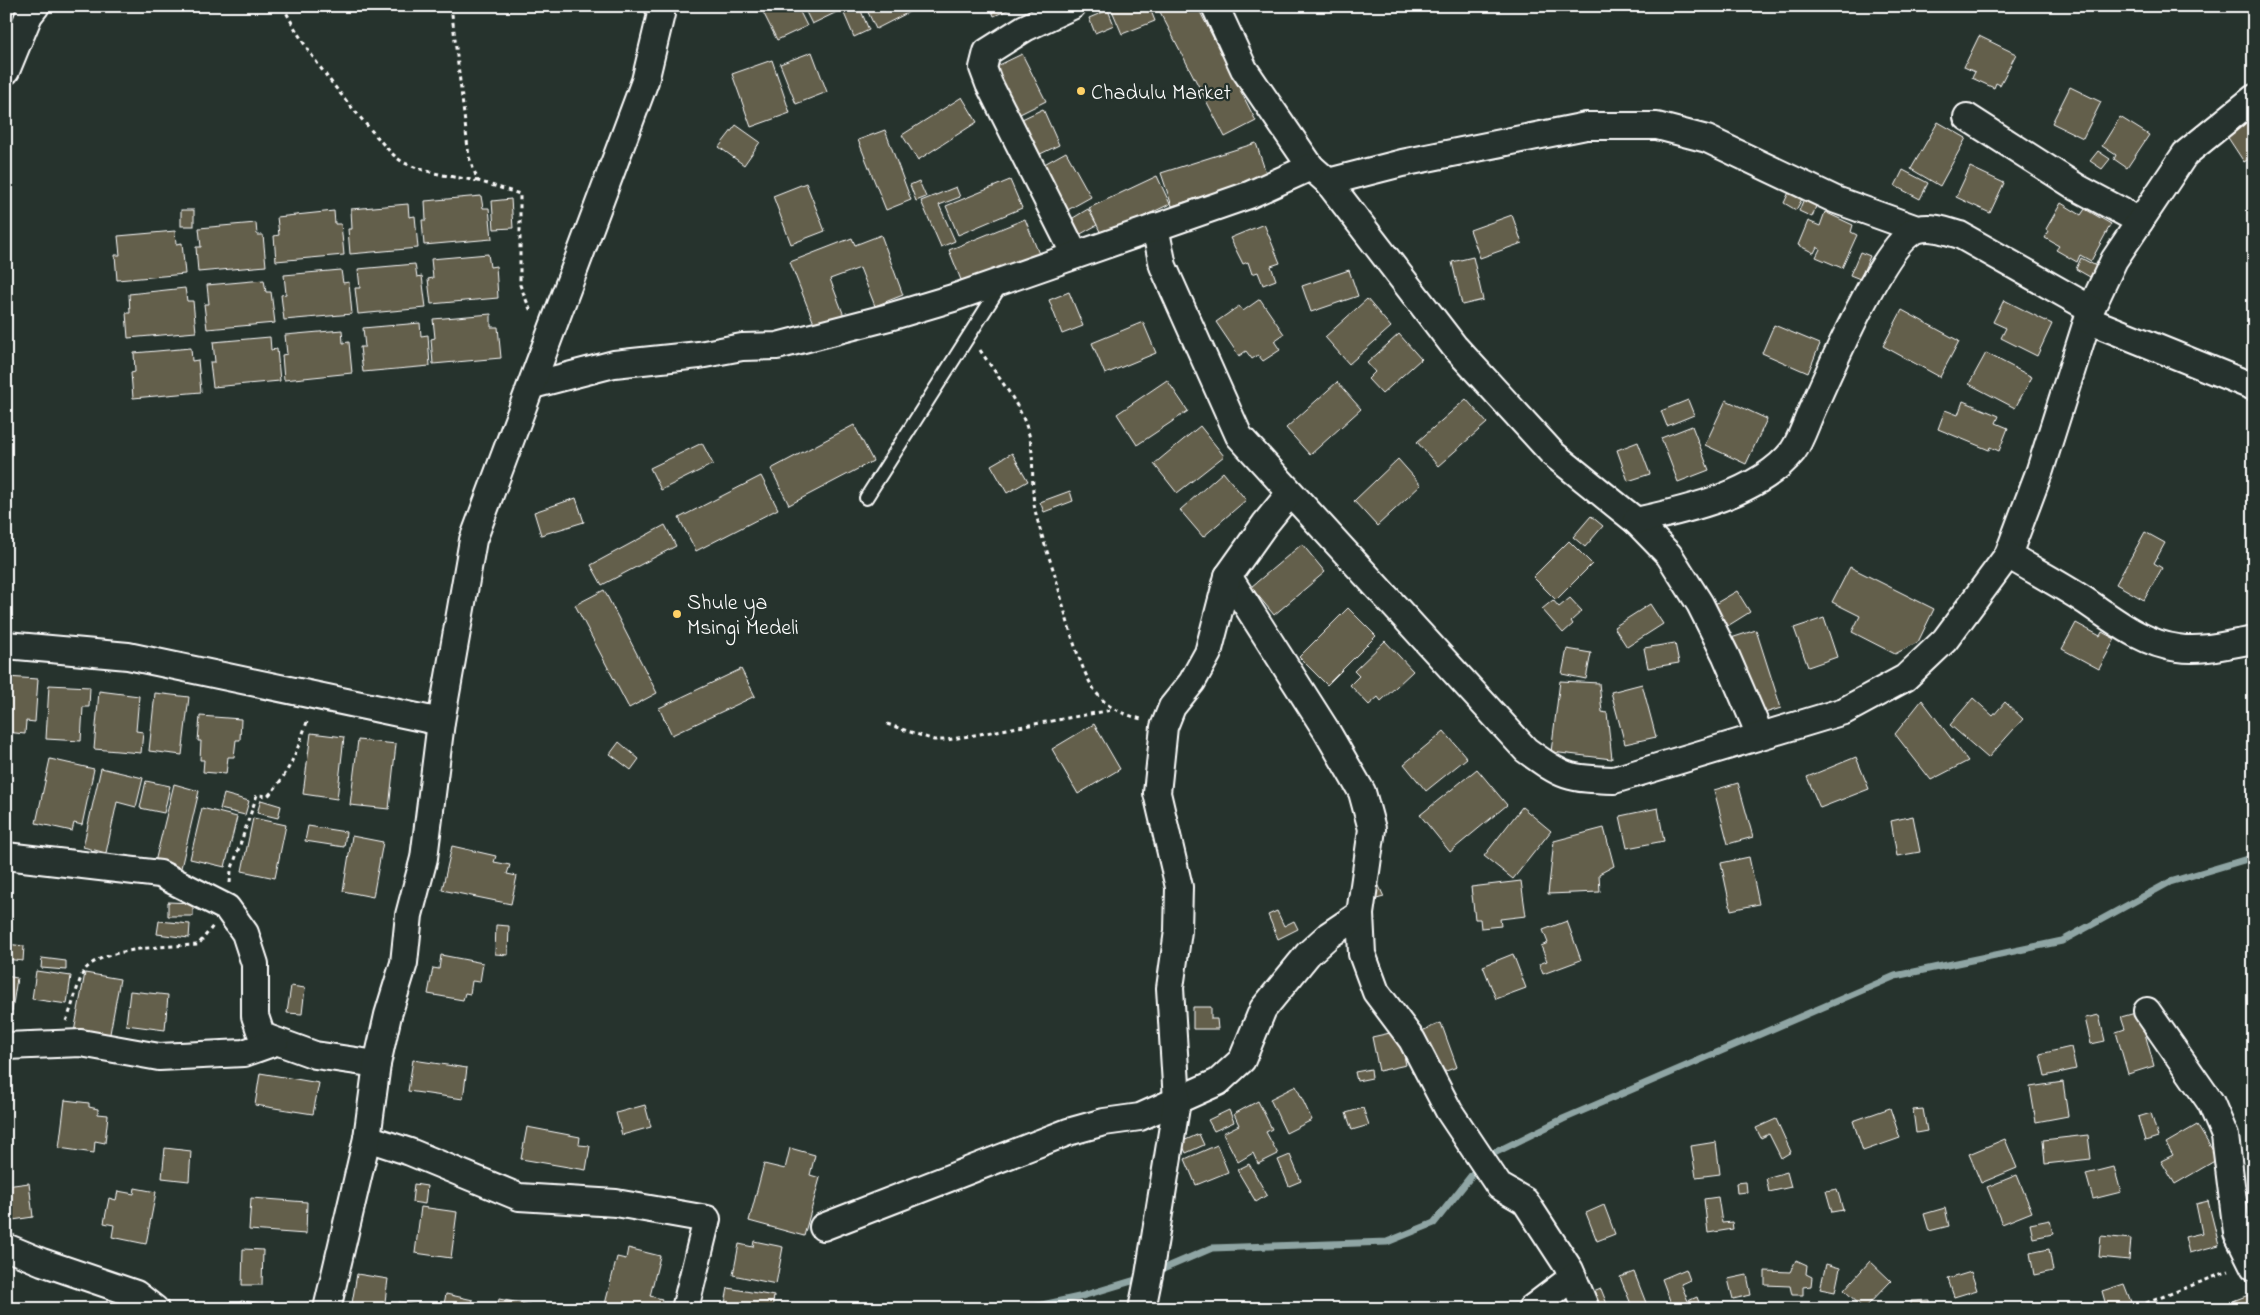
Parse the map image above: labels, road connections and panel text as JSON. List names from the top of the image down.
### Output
{
  "places": ["Chadulu Market", "Shule ya Msingi Medeli"]
}
